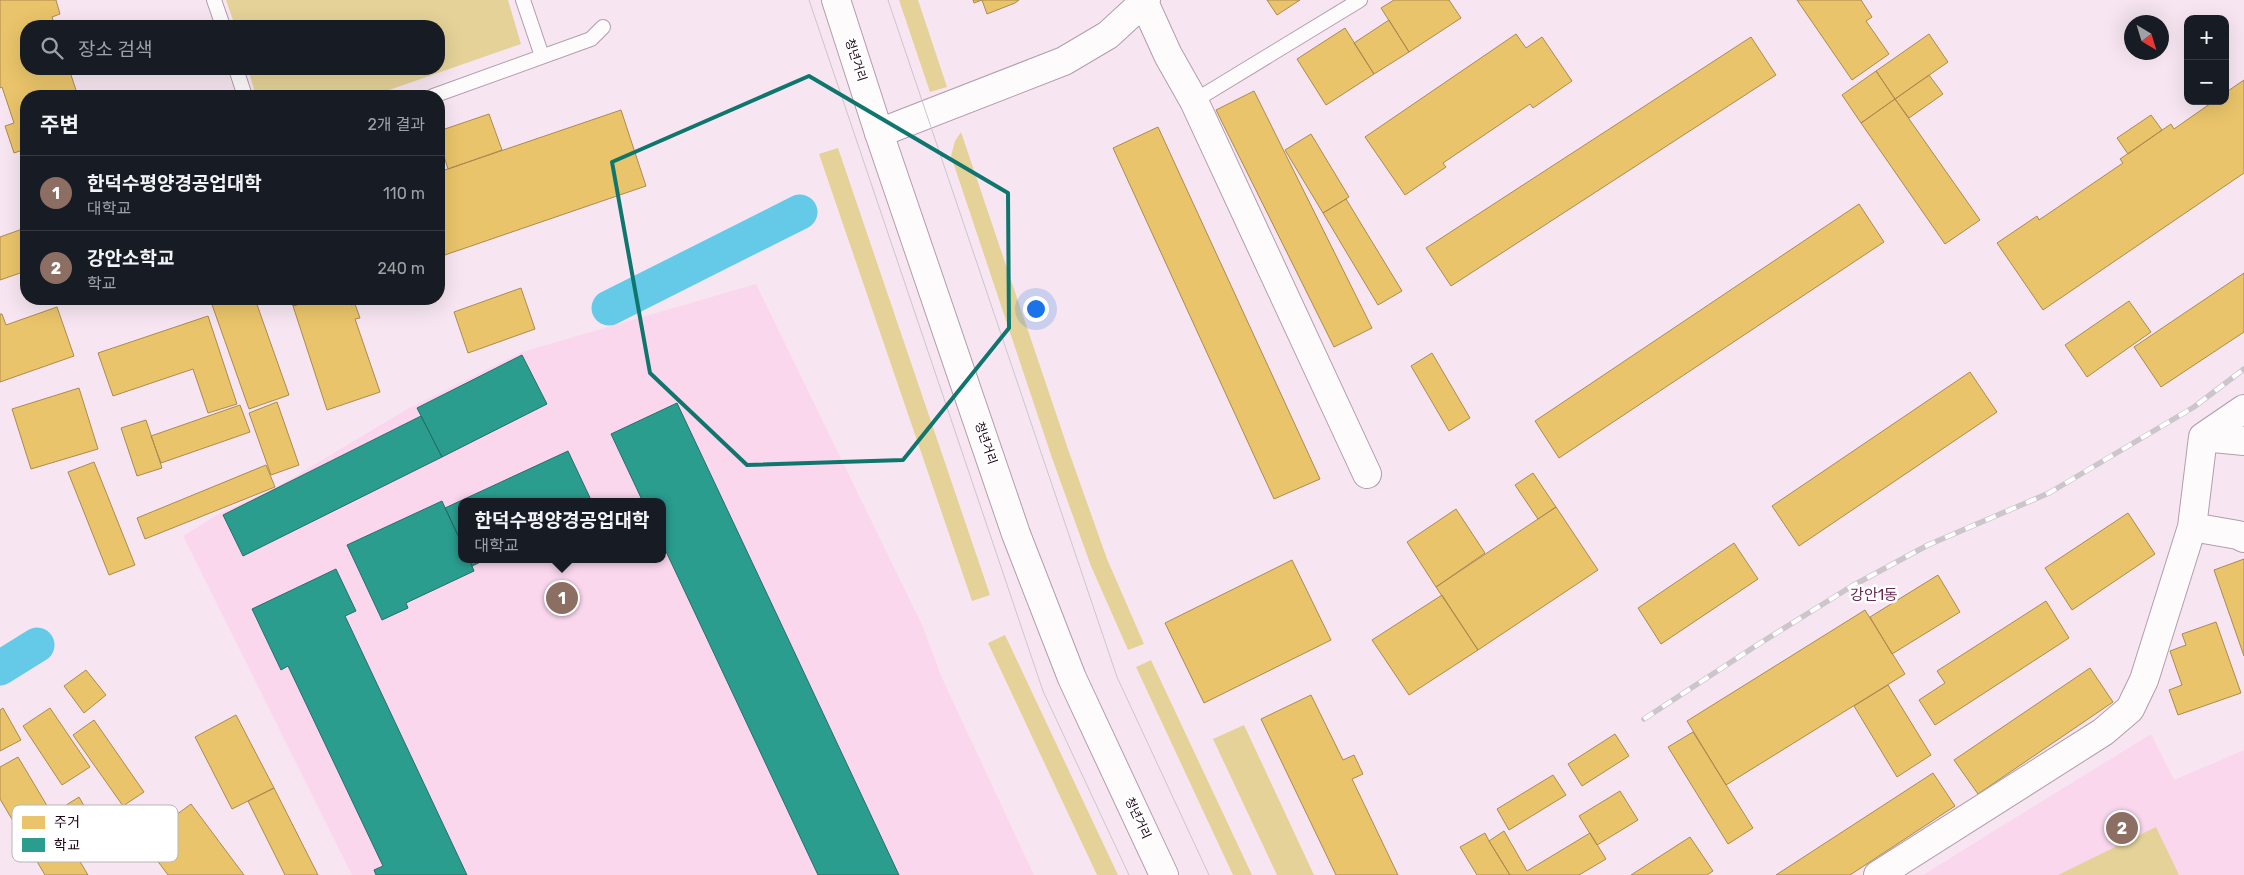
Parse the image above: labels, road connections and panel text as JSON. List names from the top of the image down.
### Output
{
  "streets": {
    "street": ["청년거리"]
  },
  "districts": ["강안1동"],
  "legend": ["주거", "학교"],
  "north": "bottom right",
  "page": {
    "map_buttons": ["+", "−"],
    "search": "장소 검색",
    "heading": ["주변", "2개 결과"],
    "list": [
      {
        "mark": "1",
        "name": "한덕수평양경공업대학",
        "note": "대학교",
        "value": "110 m"
      },
      {
        "mark": "2",
        "name": "강안소학교",
        "note": "학교",
        "value": "240 m"
      }
    ],
    "popup": ["한덕수평양경공업대학", "대학교"],
    "pins": ["1", "2"]
  }
}
